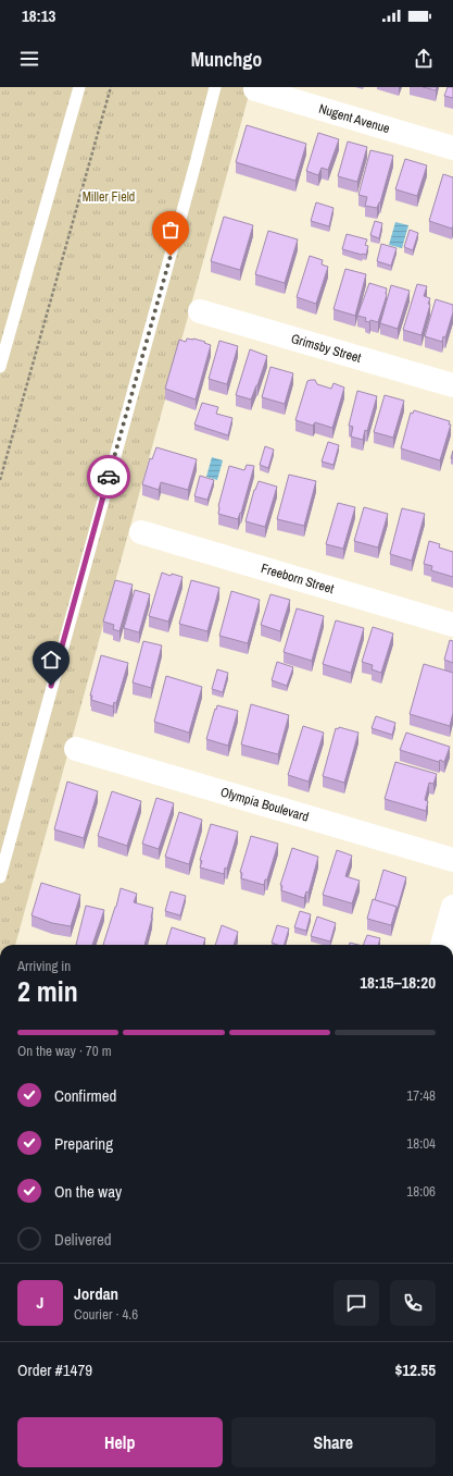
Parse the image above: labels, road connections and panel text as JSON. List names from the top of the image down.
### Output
{
  "streets": {
    "street": [
      "Nugent Avenue",
      "Grimsby Street",
      "Freeborn Street",
      "Olympia Boulevard"
    ]
  },
  "parks": ["Miller Field"],
  "page": {
    "status": "18:13",
    "header": "Munchgo",
    "heading": ["2 min", "Arriving in", "18:15–18:20"],
    "panel": [
      "Jordan",
      "Courier · 4.6",
      "Order #1479",
      "$12.55"
    ],
    "bar": "On the way · 70 m",
    "list": [
      ["Confirmed", "17:48"],
      ["Preparing", "18:04"],
      ["On the way", "18:06"],
      "Delivered"
    ],
    "round": "J",
    "buttons": ["Help", "Share"]
  }
}
